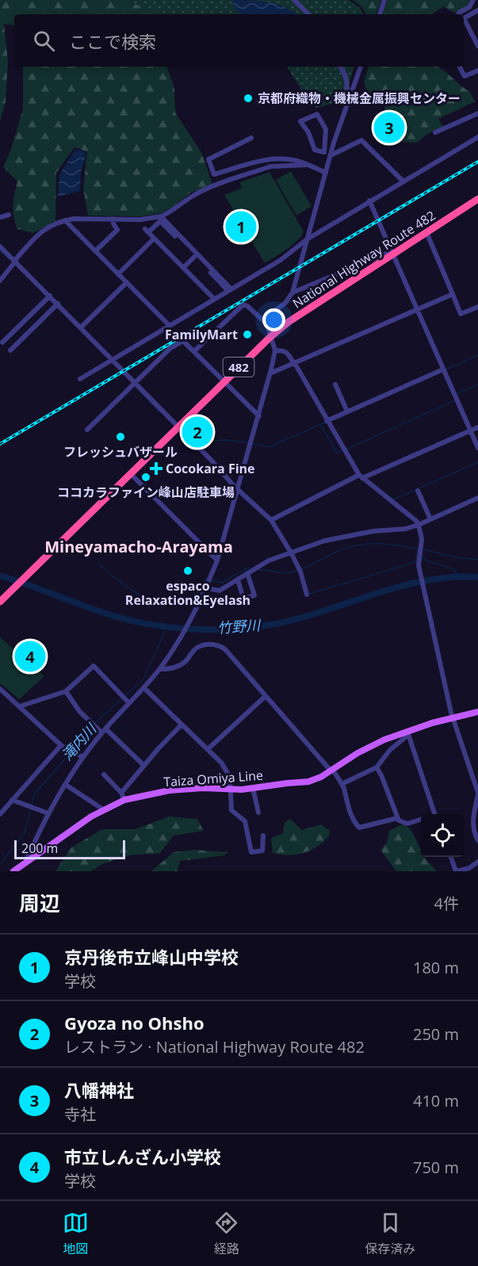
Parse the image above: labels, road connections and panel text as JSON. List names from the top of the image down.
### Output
{
  "streets": {
    "highway": ["National Highway Route 482", "482"],
    "main road": ["Taiza Omiya Line"]
  },
  "districts": ["Mineyamacho-Arayama"],
  "water": ["竹野川", "滝内川"],
  "places": {
    "other": [
      "京都府織物・機械金属振興センター",
      "FamilyMart",
      "フレッシュバザール",
      "ココカラファイン峰山店駐車場",
      "espaco Relaxation&Eyelash"
    ],
    "health": ["Cocokara Fine"]
  },
  "scale_bar": "200 m",
  "page": {
    "search": "ここで検索",
    "pins": [
      "3",
      "1",
      "2",
      "4"
    ],
    "scale": "200 m",
    "heading": ["周辺", "4件"],
    "list": [
      {
        "mark": "1",
        "name": "京丹後市立峰山中学校",
        "note": "学校",
        "value": "180 m"
      },
      {
        "mark": "2",
        "name": "Gyoza no Ohsho",
        "note": "レストラン · National Highway Route 482",
        "value": "250 m"
      },
      {
        "mark": "3",
        "name": "八幡神社",
        "note": "寺社",
        "value": "410 m"
      },
      {
        "mark": "4",
        "name": "市立しんざん小学校",
        "note": "学校",
        "value": "750 m"
      }
    ],
    "nav": ["地図", "経路", "保存済み"]
  }
}
